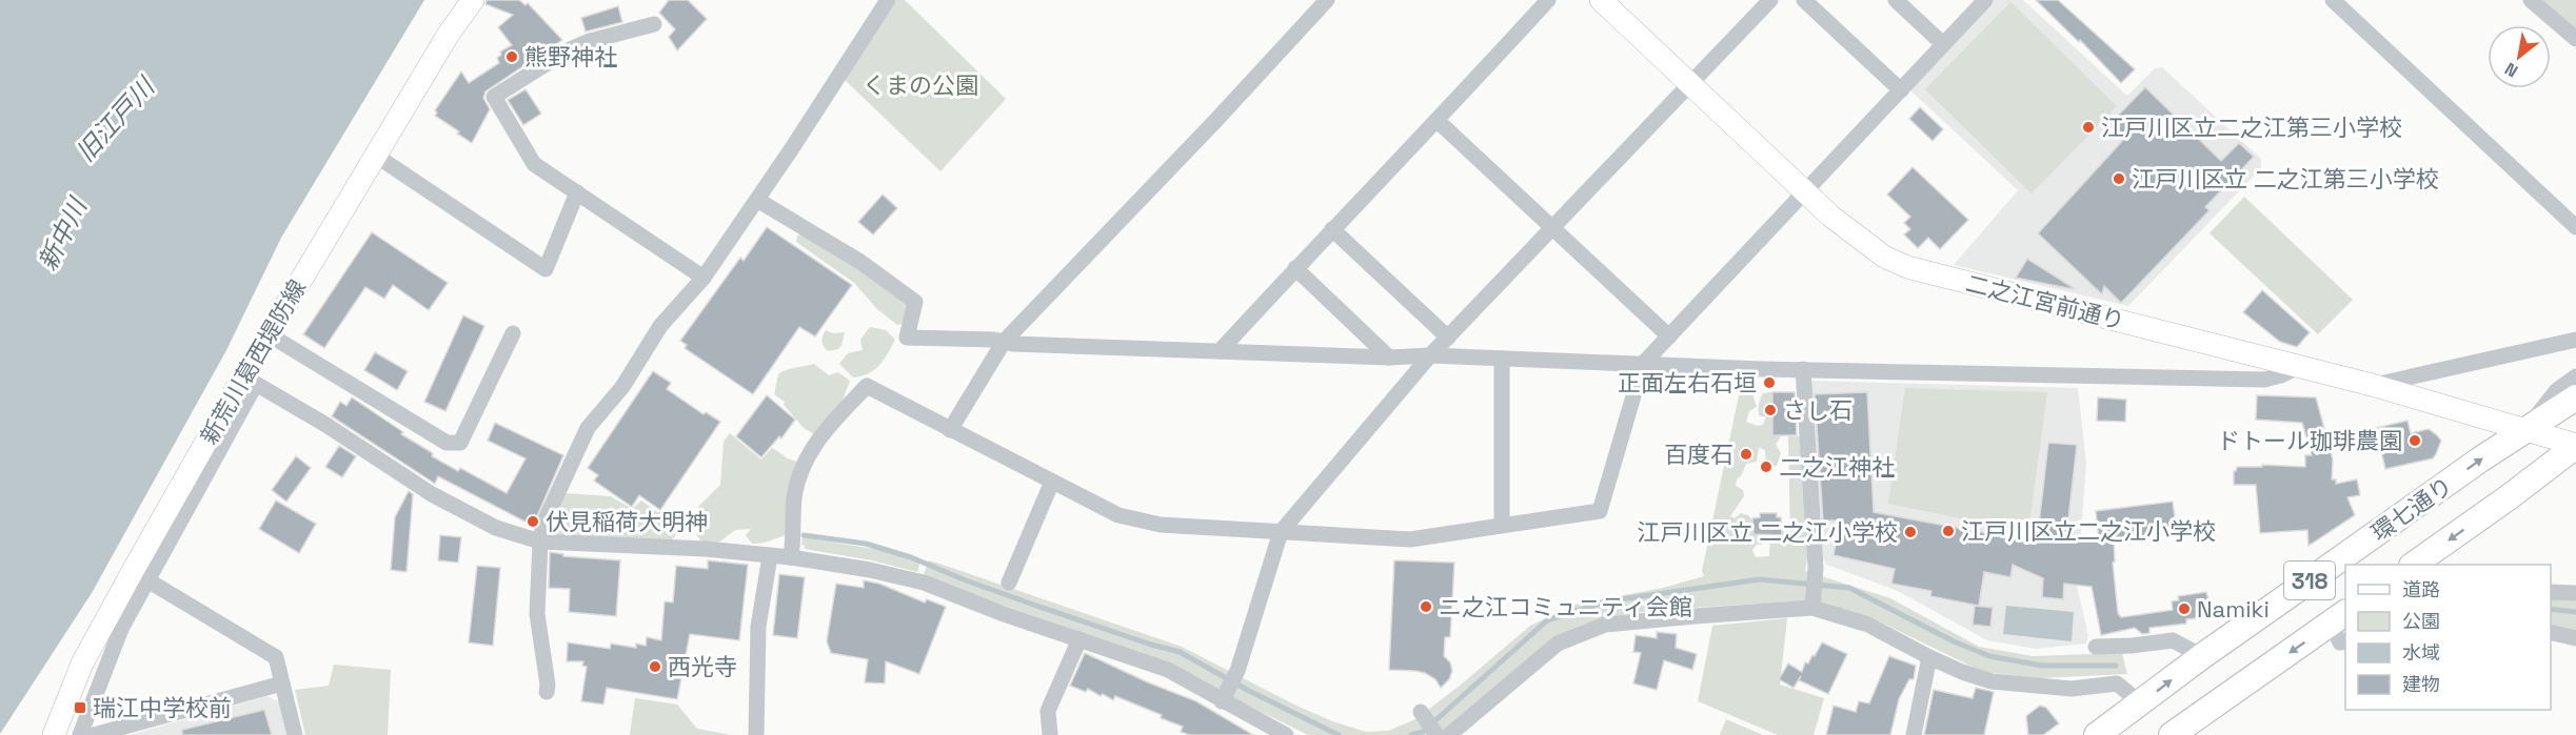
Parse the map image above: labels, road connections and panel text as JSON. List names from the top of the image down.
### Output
{
  "streets": {
    "main road": ["環七通り", "318"],
    "street": ["二之江宮前通り", "新荒川葛西堤防線"]
  },
  "crossings": [
    ["二之江宮前通り", "環七通り"]
  ],
  "water": ["旧江戸川", "新中川"],
  "parks": ["くまの公園"],
  "places": {
    "other": [
      "熊野神社",
      "江戸川区立二之江第三小学校",
      "江戸川区立 二之江第三小学校",
      "正面左右石垣",
      "さし石",
      "ドトール珈琲農園",
      "百度石",
      "二之江神社",
      "伏見稲荷大明神",
      "江戸川区立二之江小学校",
      "江戸川区立 二之江小学校",
      "ニ之江コミュニティ会館",
      "Namiki",
      "西光寺"
    ],
    "transit": ["瑞江中学校前"]
  },
  "legend": [
    "道路",
    "公園",
    "水域",
    "建物"
  ],
  "north": "bottom left"
}
